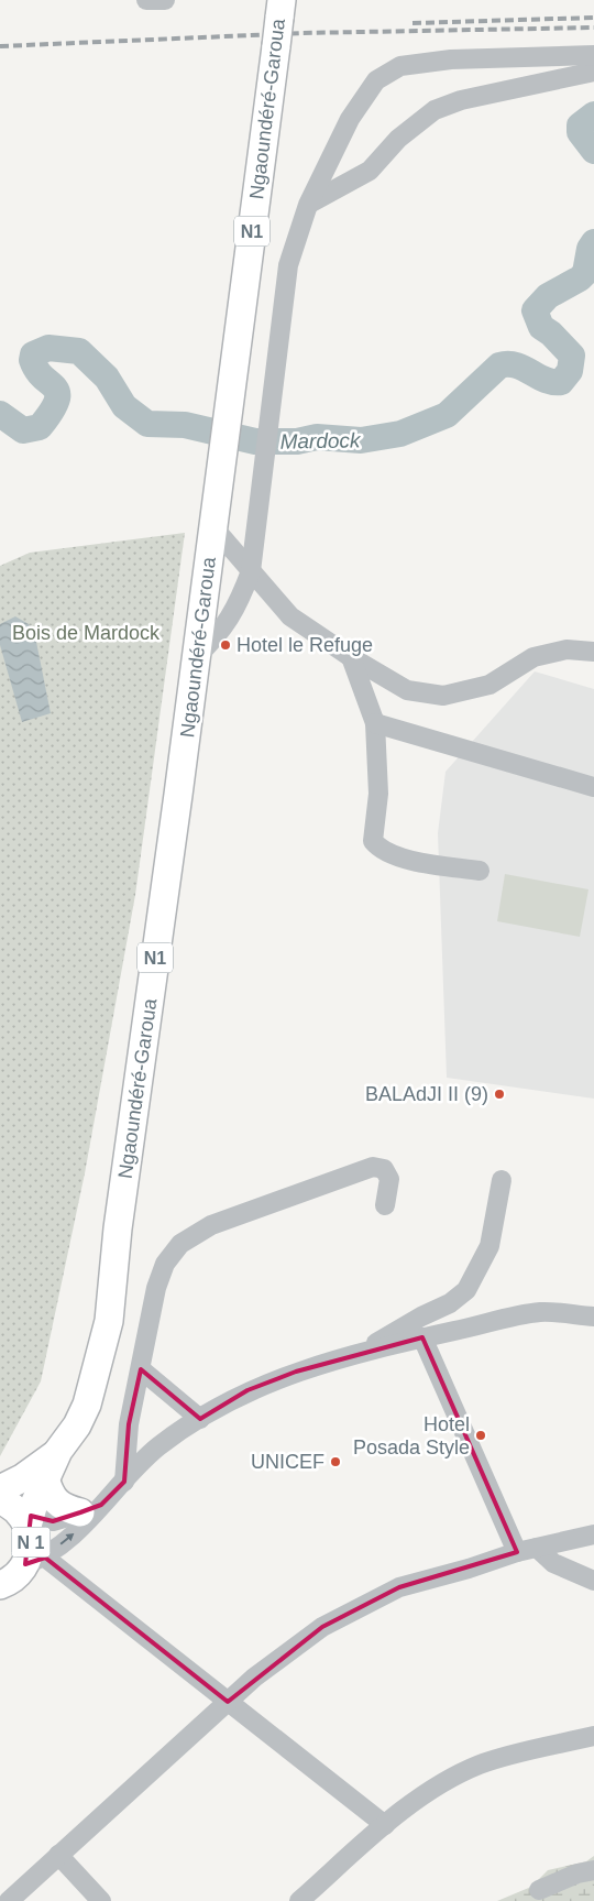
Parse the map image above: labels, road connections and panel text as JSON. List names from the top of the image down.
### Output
{
  "streets": {
    "highway": ["Ngaoundéré-Garoua", "N1", "N 1"]
  },
  "crossings": [
    ["Ngaoundéré-Garoua", "N 1"]
  ],
  "water": ["Mardock"],
  "parks": ["Bois de Mardock"],
  "places": [
    "Hotel le Refuge",
    "BALAdJI II (9)",
    "Hotel Posada Style",
    "UNICEF"
  ]
}
